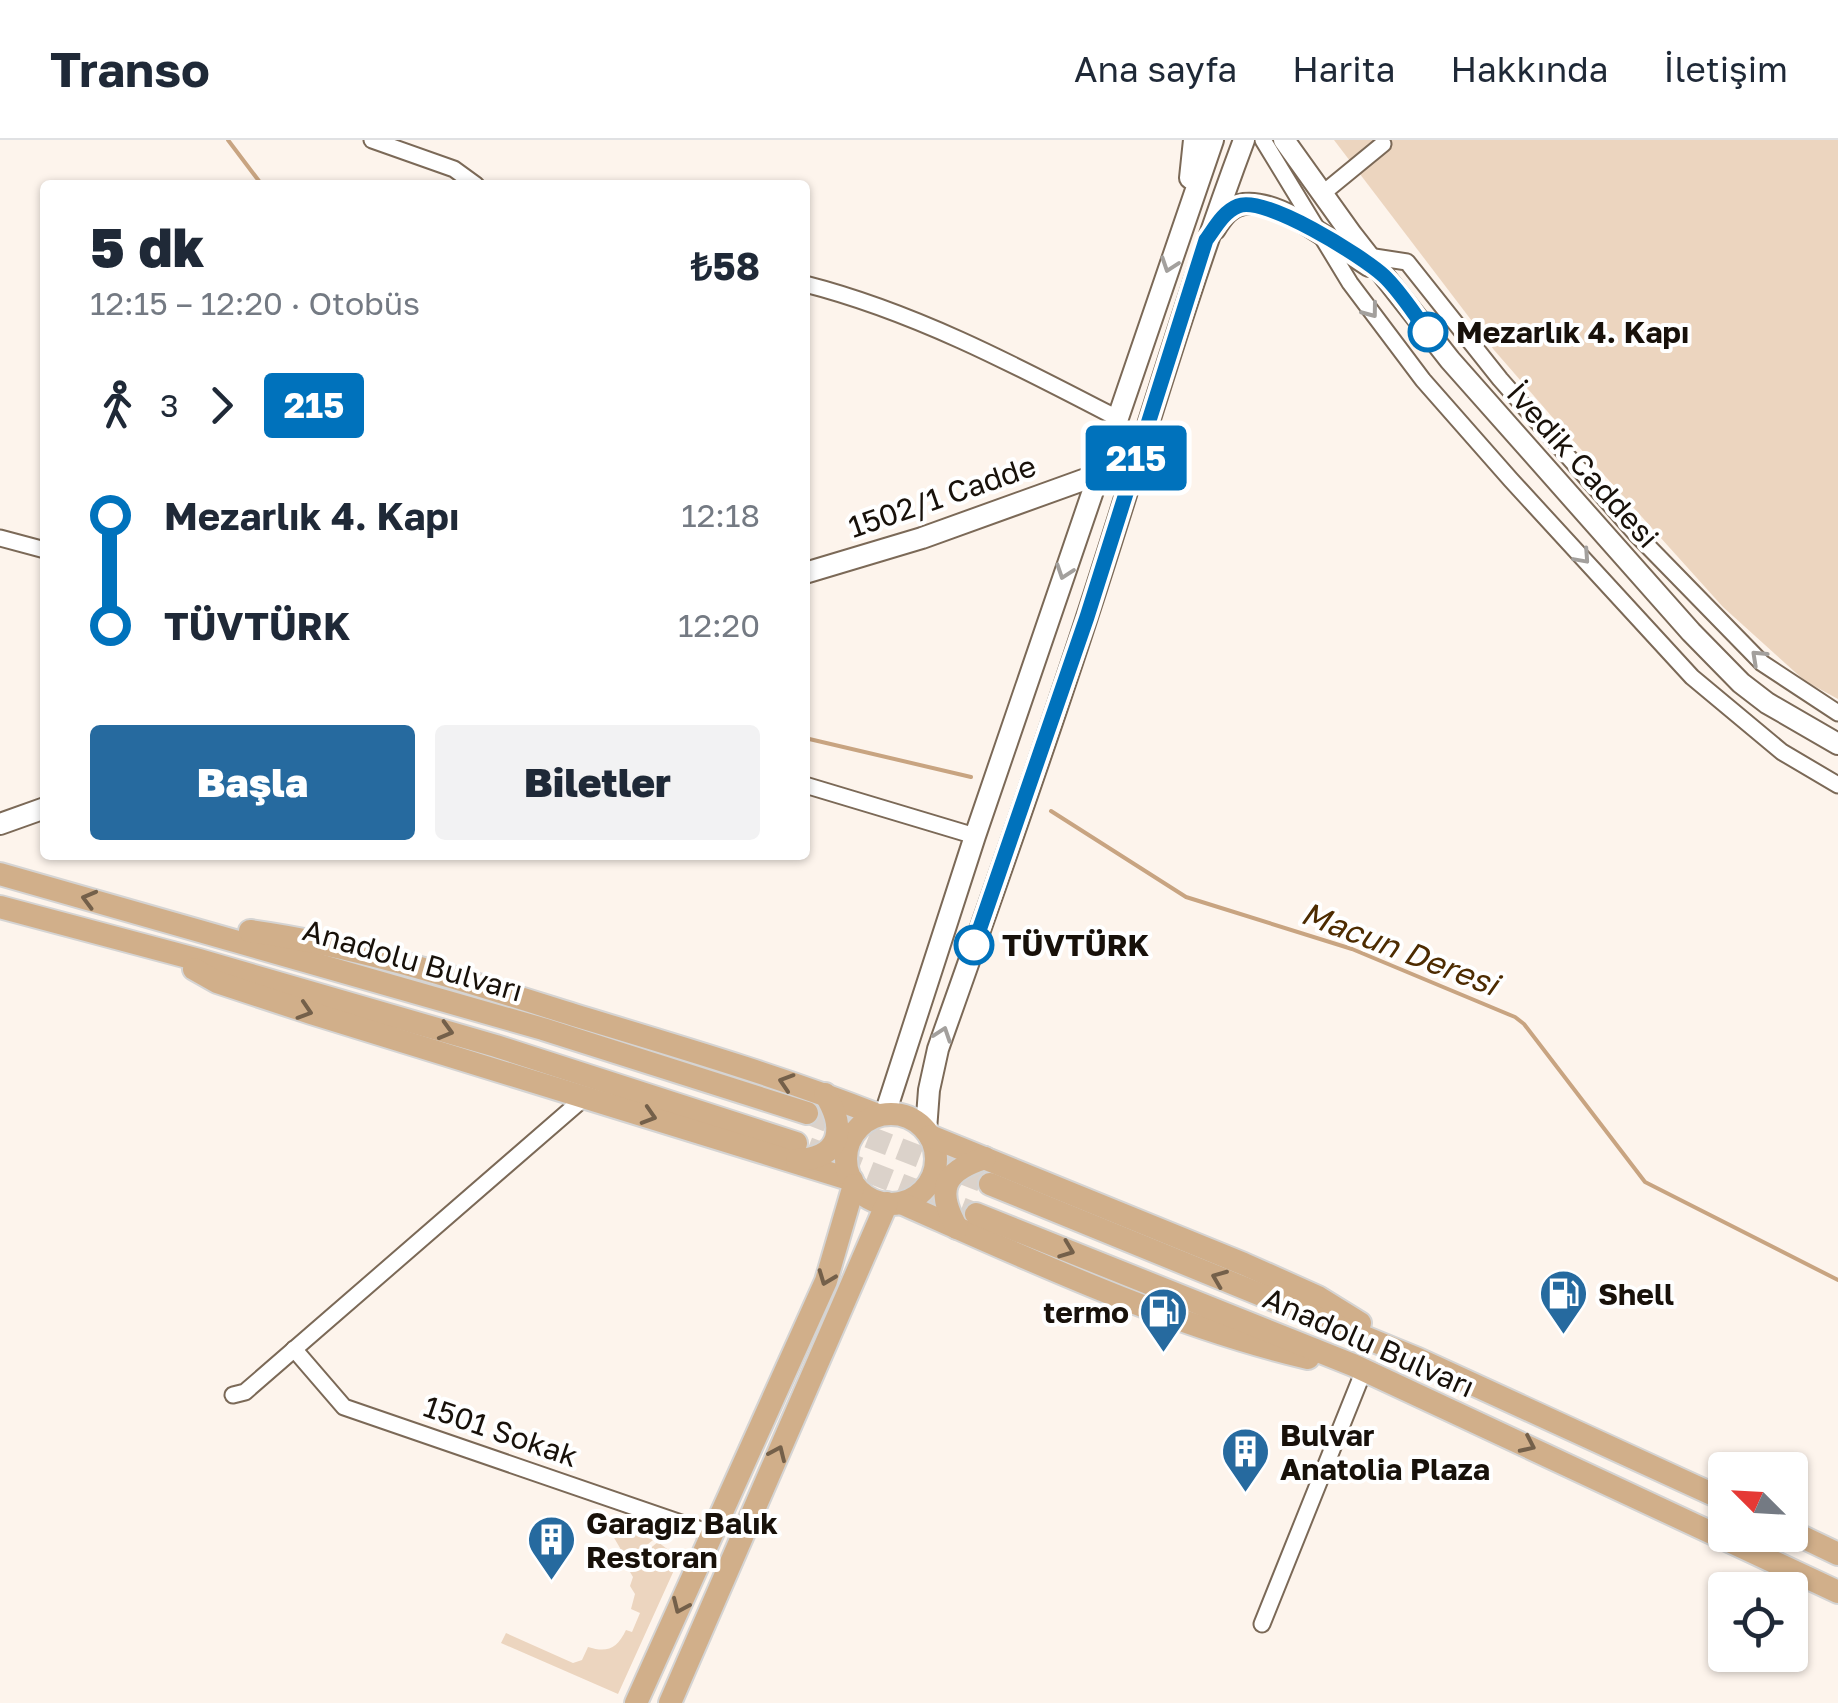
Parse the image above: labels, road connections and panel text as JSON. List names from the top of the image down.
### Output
{
  "streets": {
    "main road": ["Anadolu Bulvarı"],
    "street": ["İvedik Caddesi", "1502/1 Cadde", "1501 Sokak"]
  },
  "water": ["Macun Deresi"],
  "places": {
    "other": ["Mezarlık 4. Kapı", "TÜVTÜRK"],
    "fuel station": ["Shell", "termo"],
    "building": ["Bulvar Anatolia Plaza", "Garagız Balık Restoran"]
  },
  "lines": ["bus line 215"],
  "north": "top left",
  "page": {
    "header": "Transo",
    "nav": [
      "Ana sayfa",
      "Harita",
      "Hakkında",
      "İletişim"
    ],
    "on_map": "215",
    "heading": ["5 dk", "12:15 – 12:20 · Otobüs", "₺58"],
    "legs": ["3", "215"],
    "list": [
      {
        "name": "Mezarlık 4. Kapı",
        "value": "12:18"
      },
      {
        "name": "TÜVTÜRK",
        "value": "12:20"
      }
    ],
    "buttons": ["Başla", "Biletler"]
  }
}
